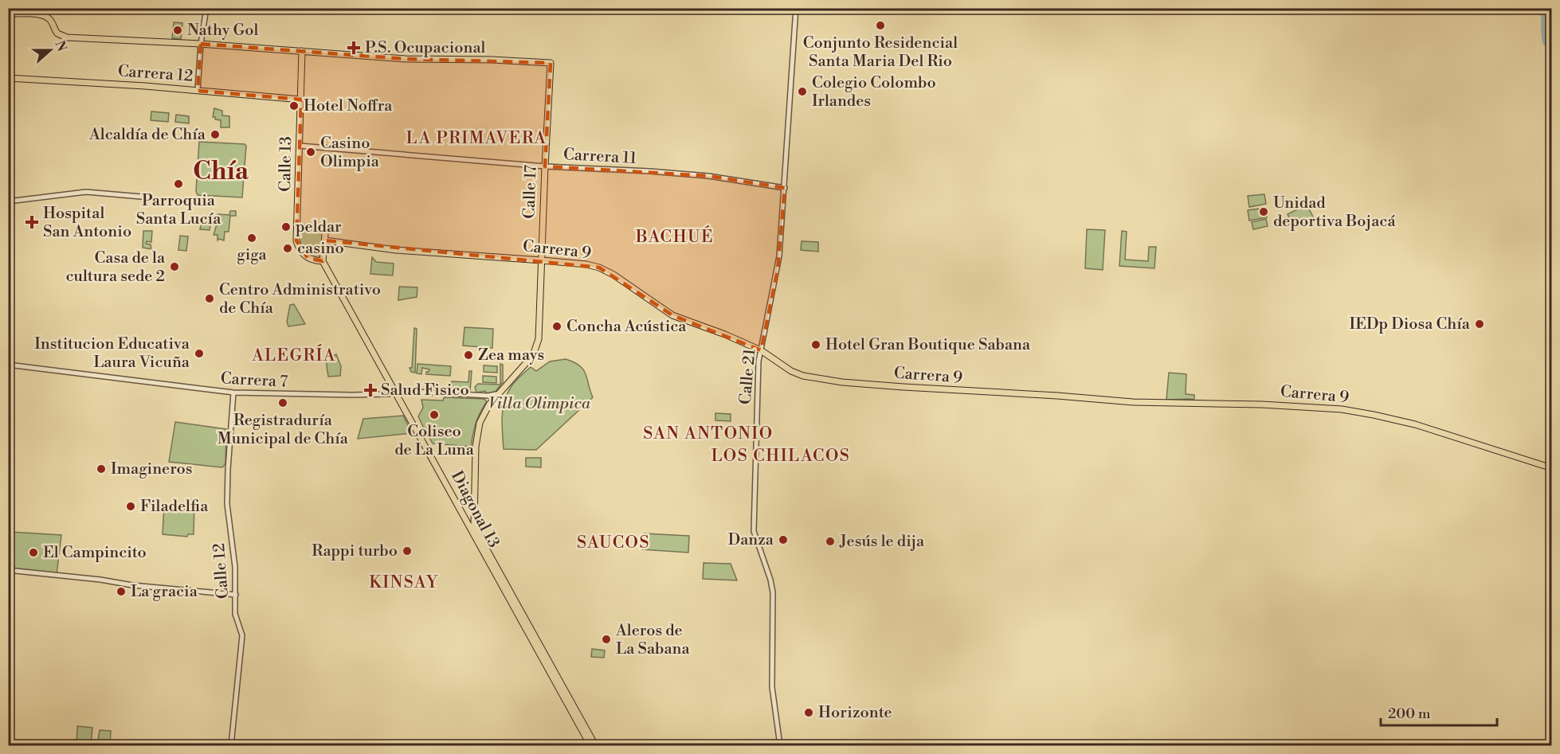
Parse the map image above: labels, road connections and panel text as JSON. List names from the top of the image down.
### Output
{
  "streets": {
    "main road": [
      "Carrera 12",
      "Calle 13",
      "Calle 17",
      "Carrera 9",
      "Diagonal 13"
    ],
    "street": [
      "Carrera 11",
      "Calle 21",
      "Carrera 7",
      "Calle 12"
    ]
  },
  "crossings": [
    ["Carrera 12", "Calle 13"],
    ["Carrera 11", "Calle 13"],
    ["Carrera 11", "Calle 17"],
    ["Carrera 11", "Calle 21"],
    ["Calle 13", "Calle 17"],
    ["Calle 13", "Diagonal 13"],
    ["Calle 17", "Carrera 9"],
    ["Calle 17", "Diagonal 13"],
    ["Carrera 9", "Calle 21"],
    ["Carrera 7", "Diagonal 13"],
    ["Carrera 7", "Calle 12"]
  ],
  "districts": [
    "LA PRIMAVERA",
    "Chía",
    "BACHUÉ",
    "ALEGRÍA",
    "SAN ANTONIO",
    "LOS CHILACOS",
    "SAUCOS",
    "KINSAY"
  ],
  "parks": ["Villa Olimpica"],
  "places": {
    "other": [
      "Conjunto Residencial Santa Maria Del Rio",
      "Nathy Gol",
      "Colegio Colombo Irlandes",
      "Hotel Noffra",
      "Alcaldía de Chía",
      "Casino Olimpia",
      "Parroquia Santa Lucía",
      "Unidad deportiva Bojacá",
      "peldar",
      "giga",
      "casino",
      "Casa de la cultura sede 2",
      "Centro Administrativo de Chía",
      "IEDp Diosa Chía",
      "Concha Acústica",
      "Hotel Gran Boutique Sabana",
      "Institucion Educativa Laura Vicuña",
      "Zea mays",
      "Registraduría Municipal de Chía",
      "Coliseo de La Luna",
      "Imagineros",
      "Filadelfia",
      "Danza",
      "Jesús le dija",
      "Rappi turbo",
      "El Campincito",
      "La gracia",
      "Aleros de La Sabana",
      "Horizonte"
    ],
    "health": ["P.S. Ocupacional", "Hospital San Antonio", "Salud Fisico"]
  },
  "scale_bar": "200 m",
  "north": "right"
}
